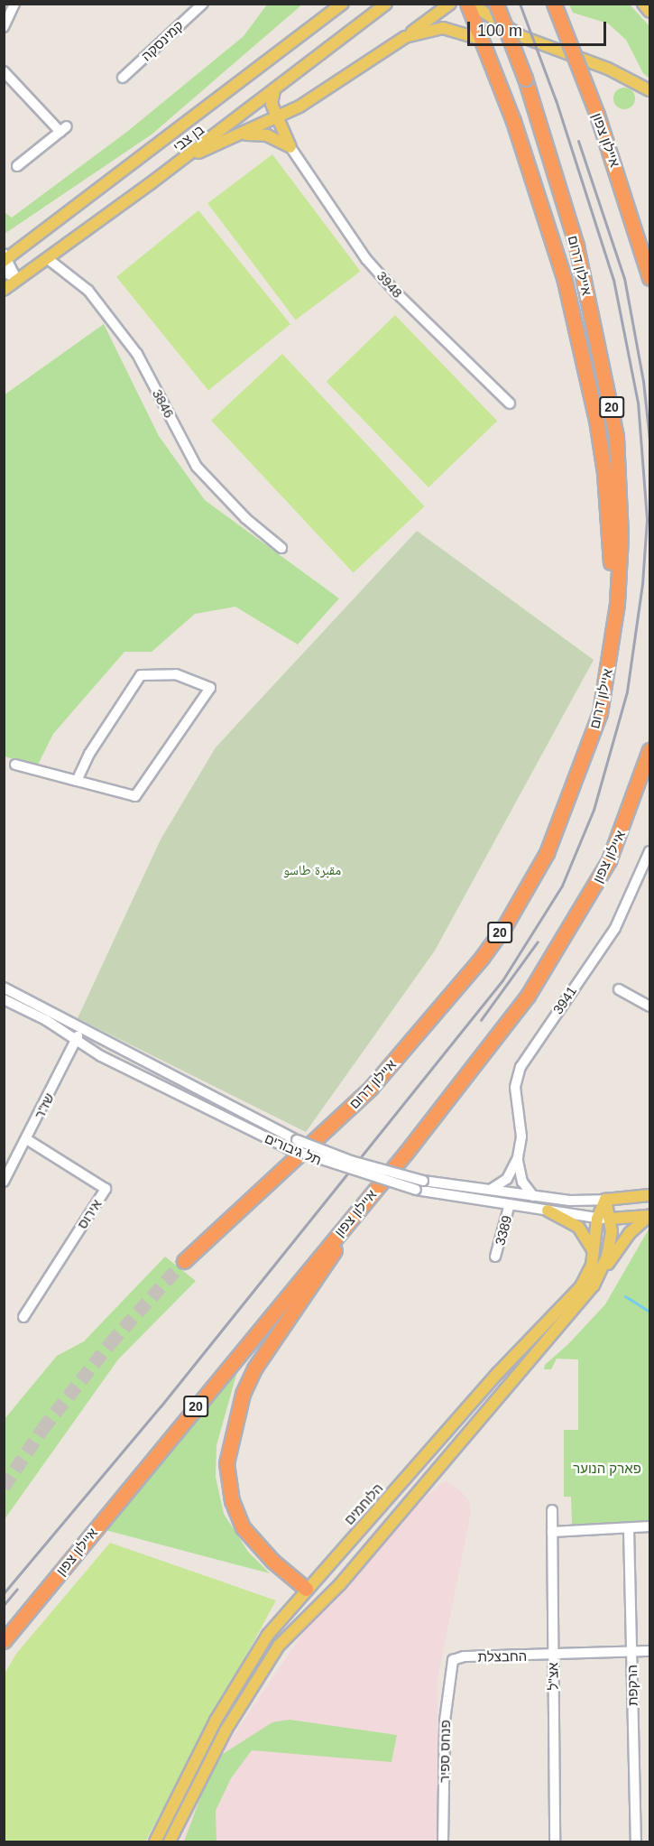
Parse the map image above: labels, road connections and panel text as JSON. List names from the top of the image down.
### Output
{
  "streets": {
    "highway": ["איילון צפון", "איילון דרום", "20"],
    "main road": ["בן צבי", "הלוחמים"],
    "street": [
      "קמינסקה",
      "3948",
      "3846",
      "3941",
      "שז\"ר",
      "תל גיבורים",
      "אירוס",
      "3389",
      "החבצלת",
      "אצ\"ל",
      "הרקפת",
      "פנחס ספיר"
    ]
  },
  "crossings": [
    ["בן צבי", "3846"],
    ["3941", "תל גיבורים"],
    ["שז\"ר", "תל גיבורים"],
    ["שז\"ר", "אירוס"],
    ["תל גיבורים", "3389"],
    ["תל גיבורים", "הלוחמים"],
    ["החבצלת", "אצ\"ל"],
    ["החבצלת", "הרקפת"],
    ["החבצלת", "פנחס ספיר"]
  ],
  "parks": ["مقبرة طاسو", "פארק הנוער"],
  "scale_bar": "100 m"
}
